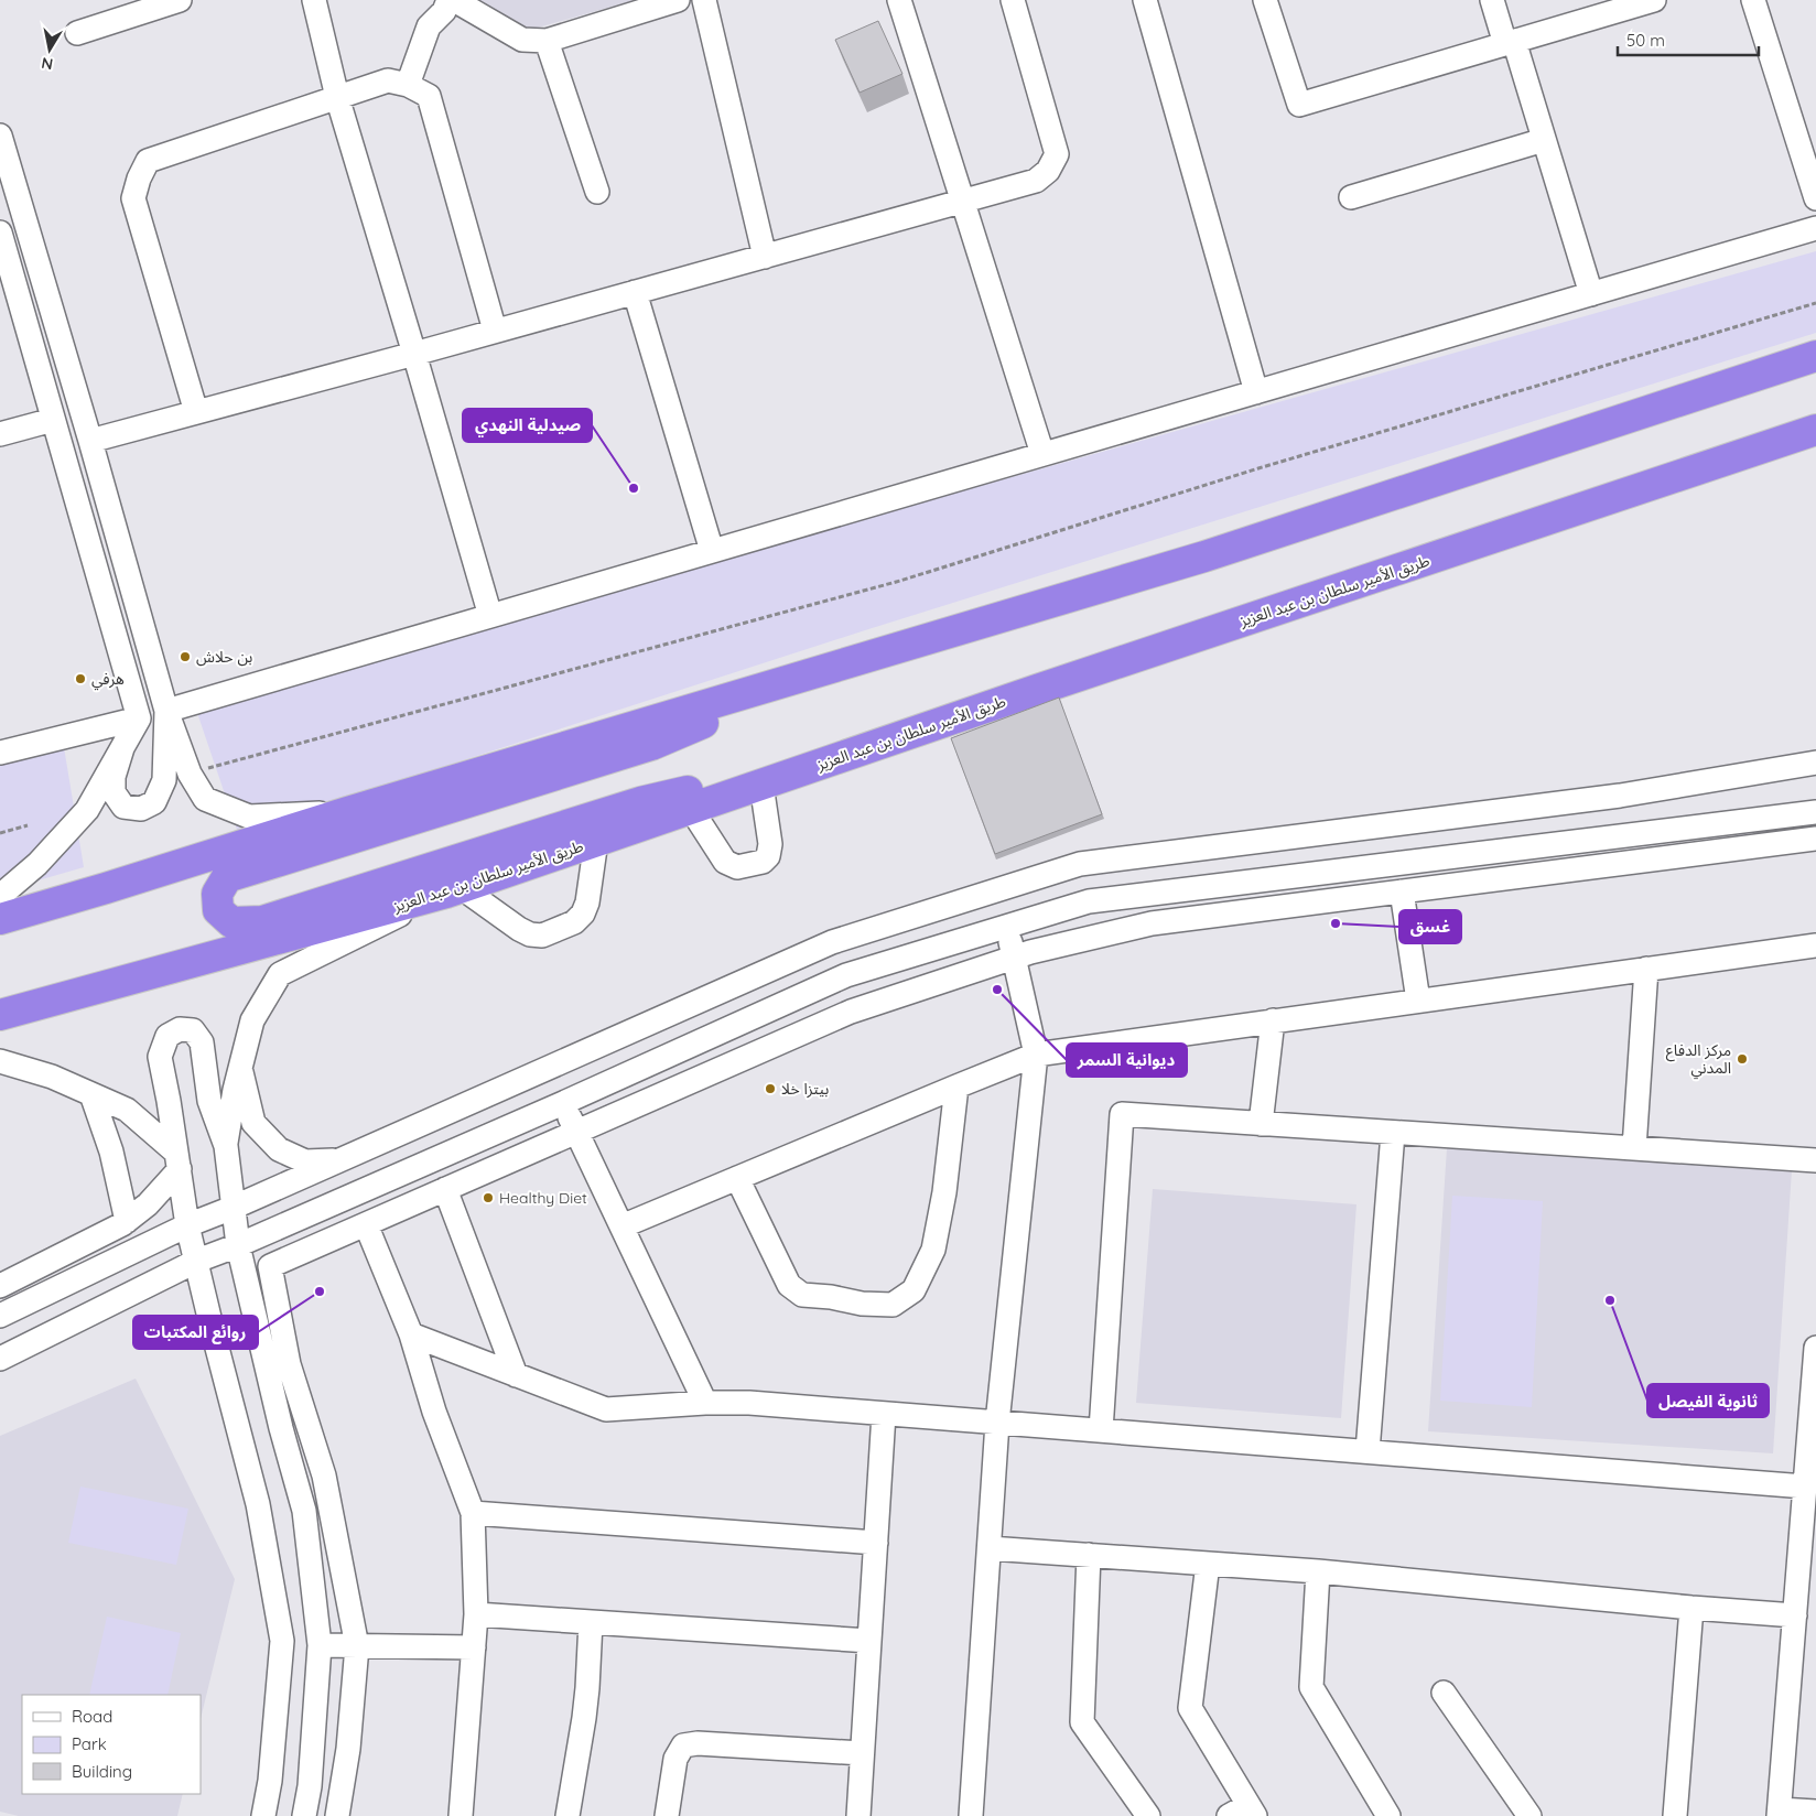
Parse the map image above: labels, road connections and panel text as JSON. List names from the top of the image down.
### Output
{
  "streets": {
    "highway": ["طريق الأمير سلطان بن عبد العزيز"]
  },
  "places": [
    "صيدلية النهدي",
    "بن حلاش",
    "هرفي",
    "غسق",
    "ديوانية السمر",
    "مركز الدفاع المدني",
    "بيتزا خلا",
    "Healthy Diet",
    "روائع المكتبات",
    "ثانوية الفيصل"
  ],
  "legend": ["Road", "Park", "Building"],
  "scale_bar": "50 m",
  "north": "bottom"
}
